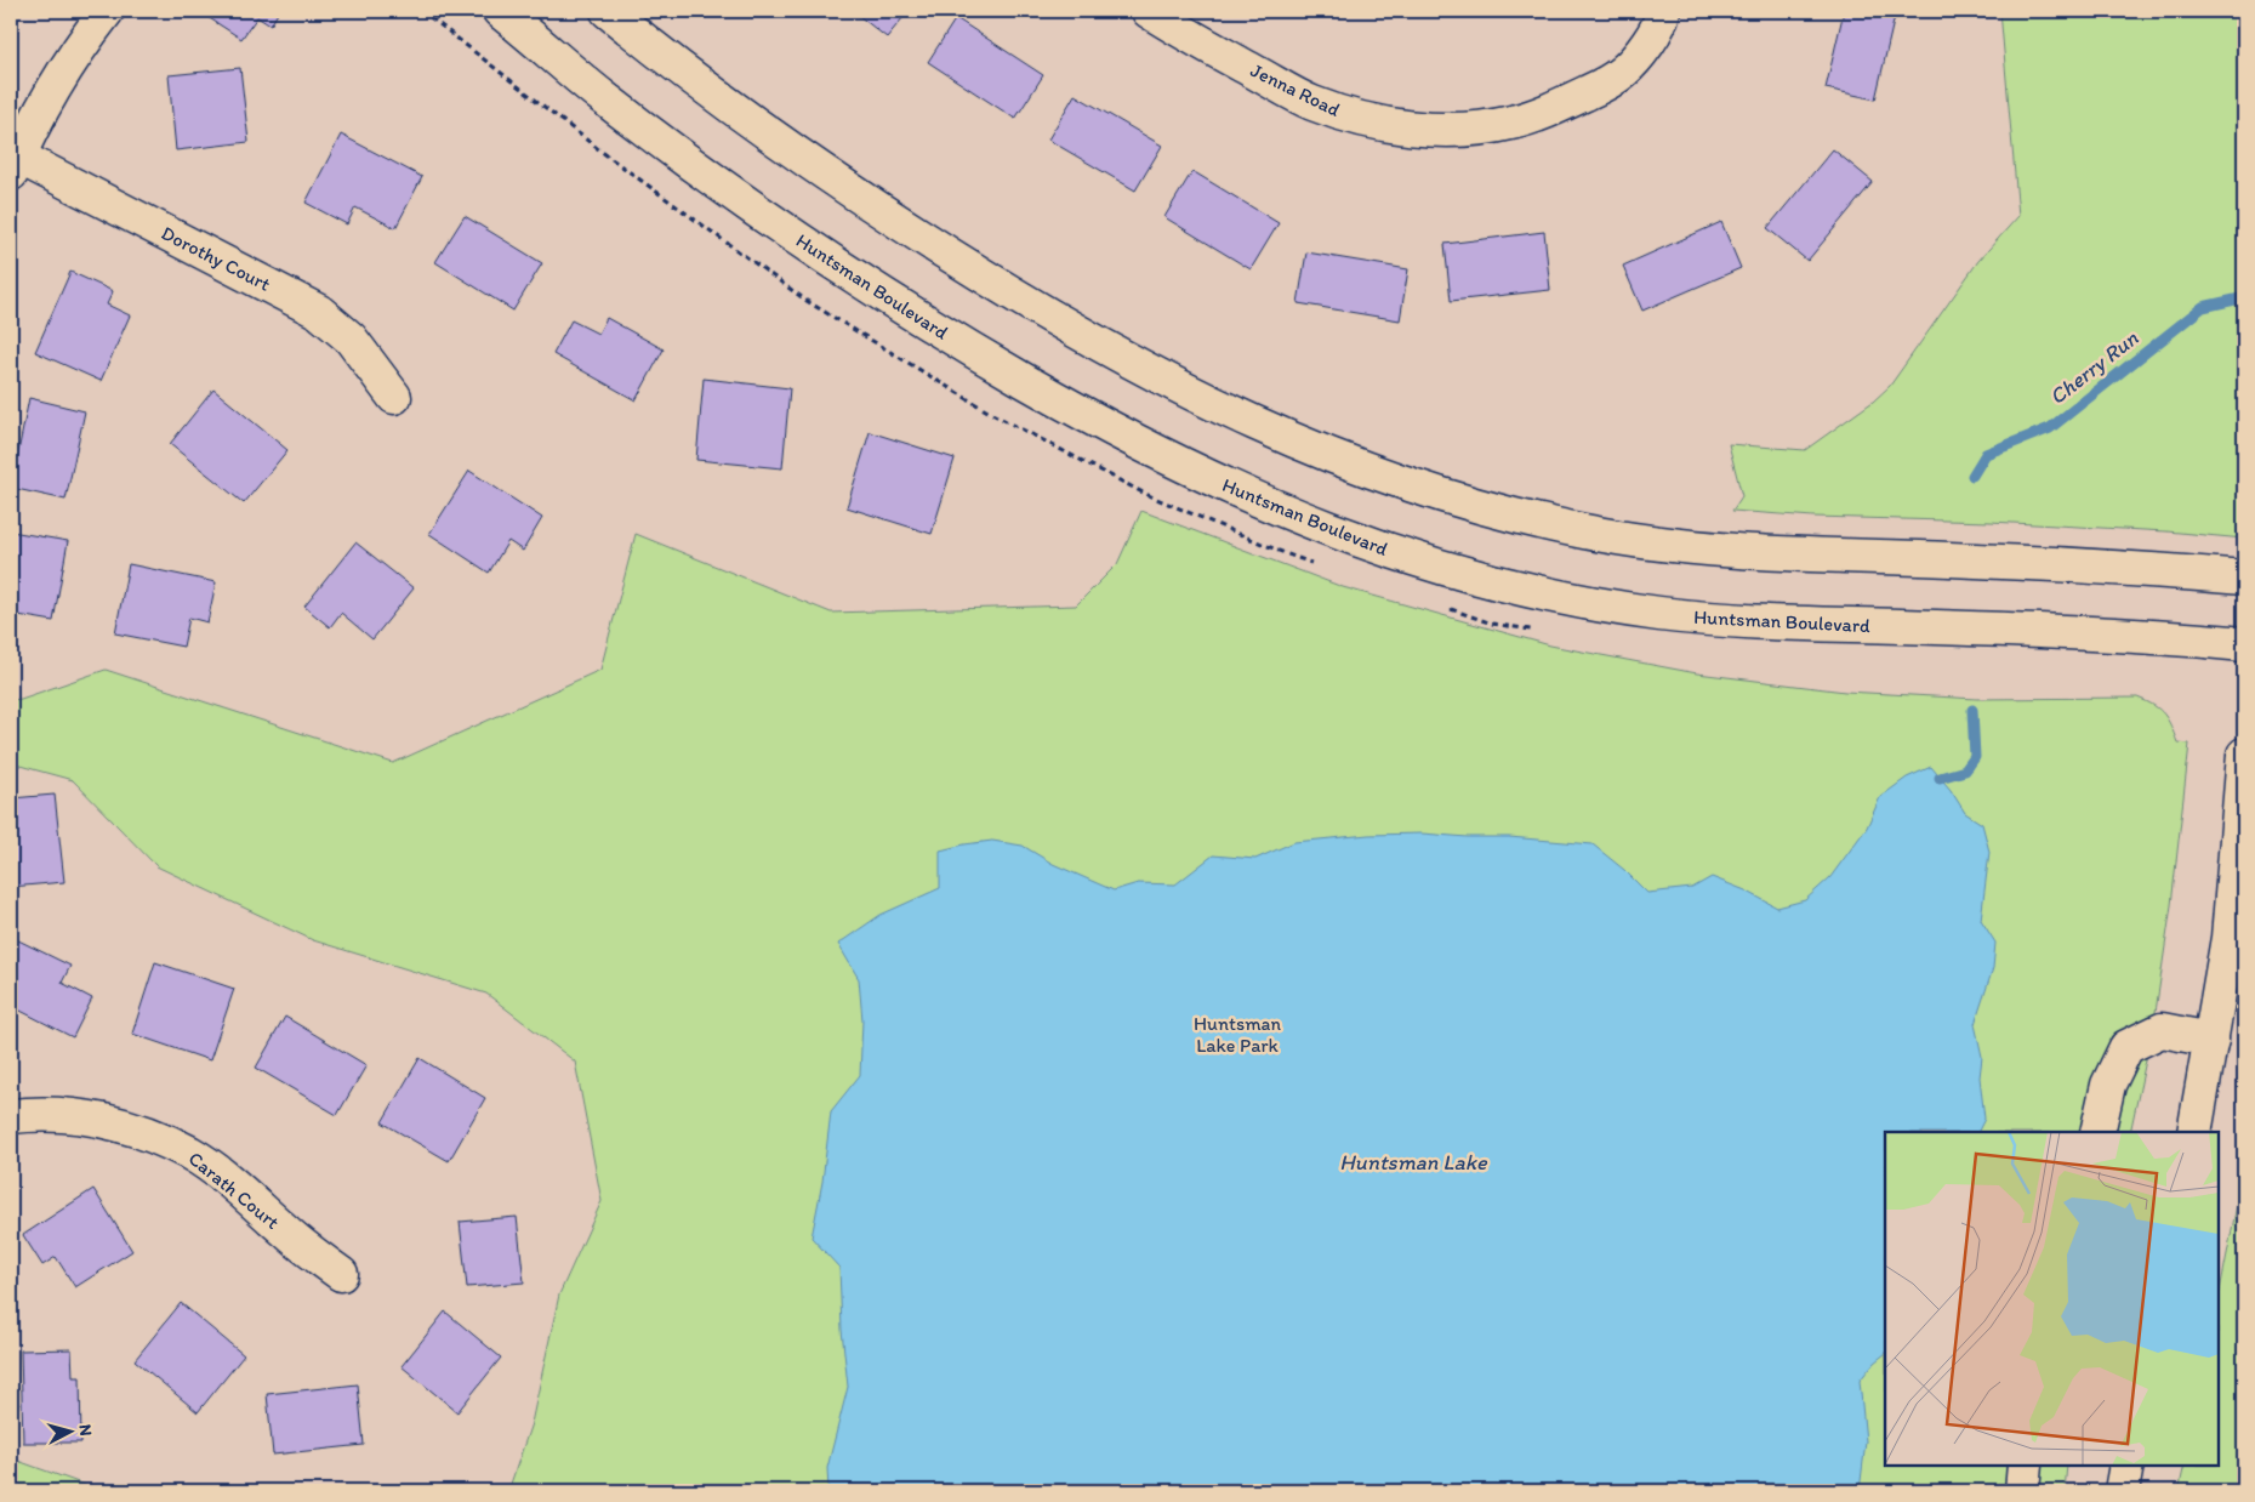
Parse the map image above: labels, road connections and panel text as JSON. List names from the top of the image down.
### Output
{
  "streets": {
    "street": [
      "Jenna Road",
      "Dorothy Court",
      "Huntsman Boulevard",
      "Carath Court"
    ]
  },
  "water": ["Cherry Run", "Huntsman Lake"],
  "parks": ["Huntsman Lake Park"],
  "north": "right"
}
